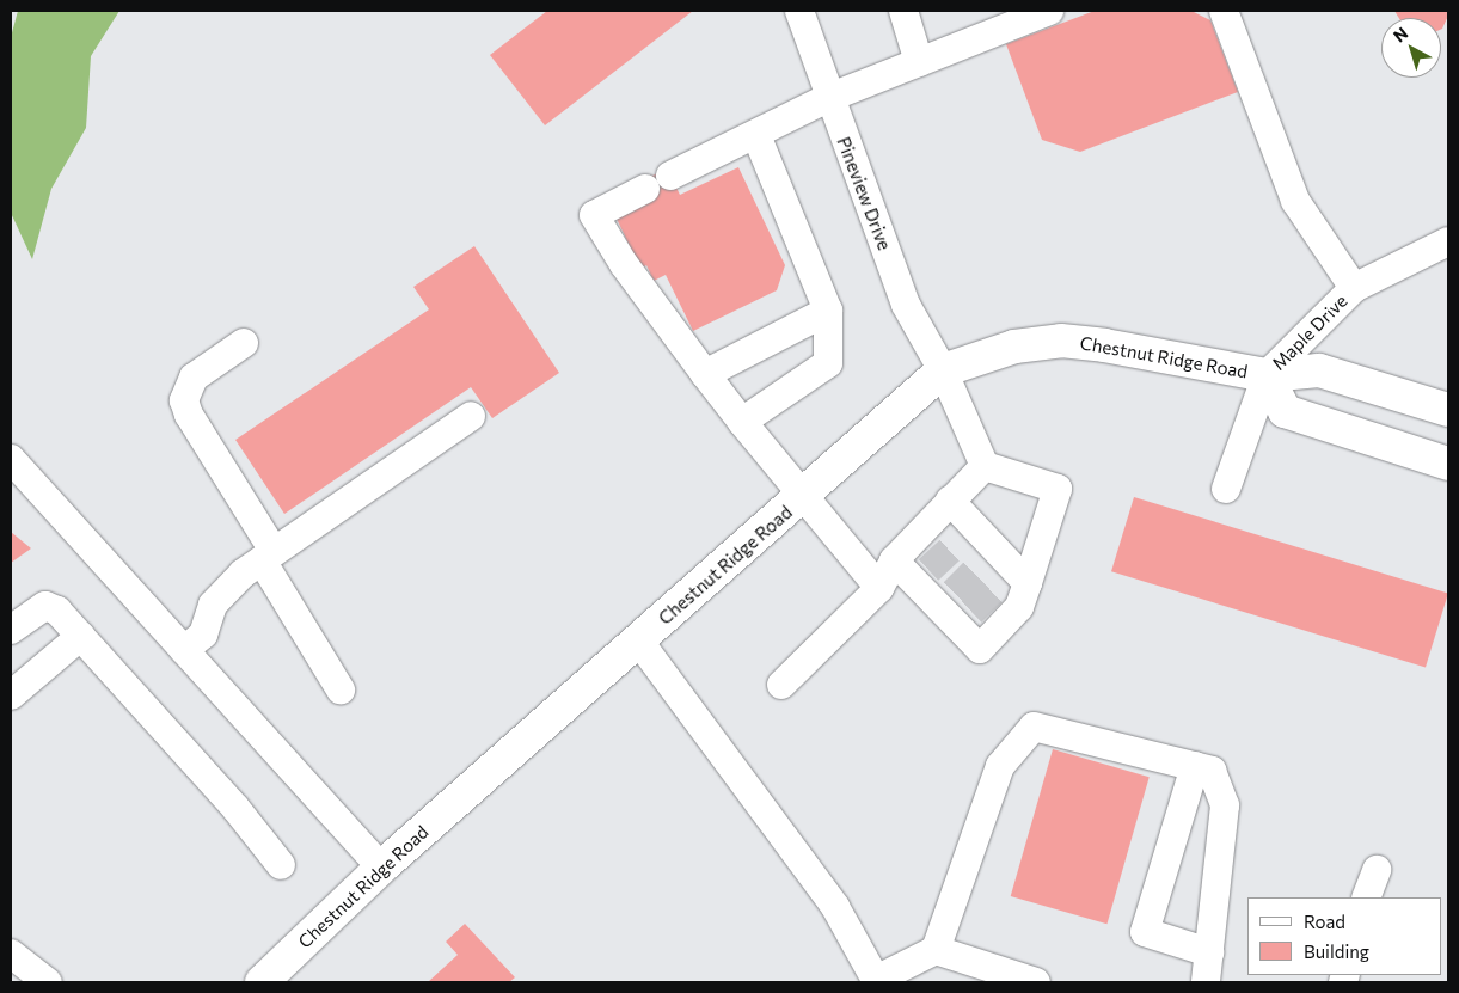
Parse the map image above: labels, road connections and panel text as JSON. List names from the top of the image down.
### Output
{
  "streets": {
    "main road": ["Chestnut Ridge Road"],
    "street": ["Pineview Drive", "Maple Drive"]
  },
  "crossings": [
    ["Pineview Drive", "Chestnut Ridge Road"],
    ["Maple Drive", "Chestnut Ridge Road"]
  ],
  "legend": ["Road", "Building"],
  "north": "top left"
}
